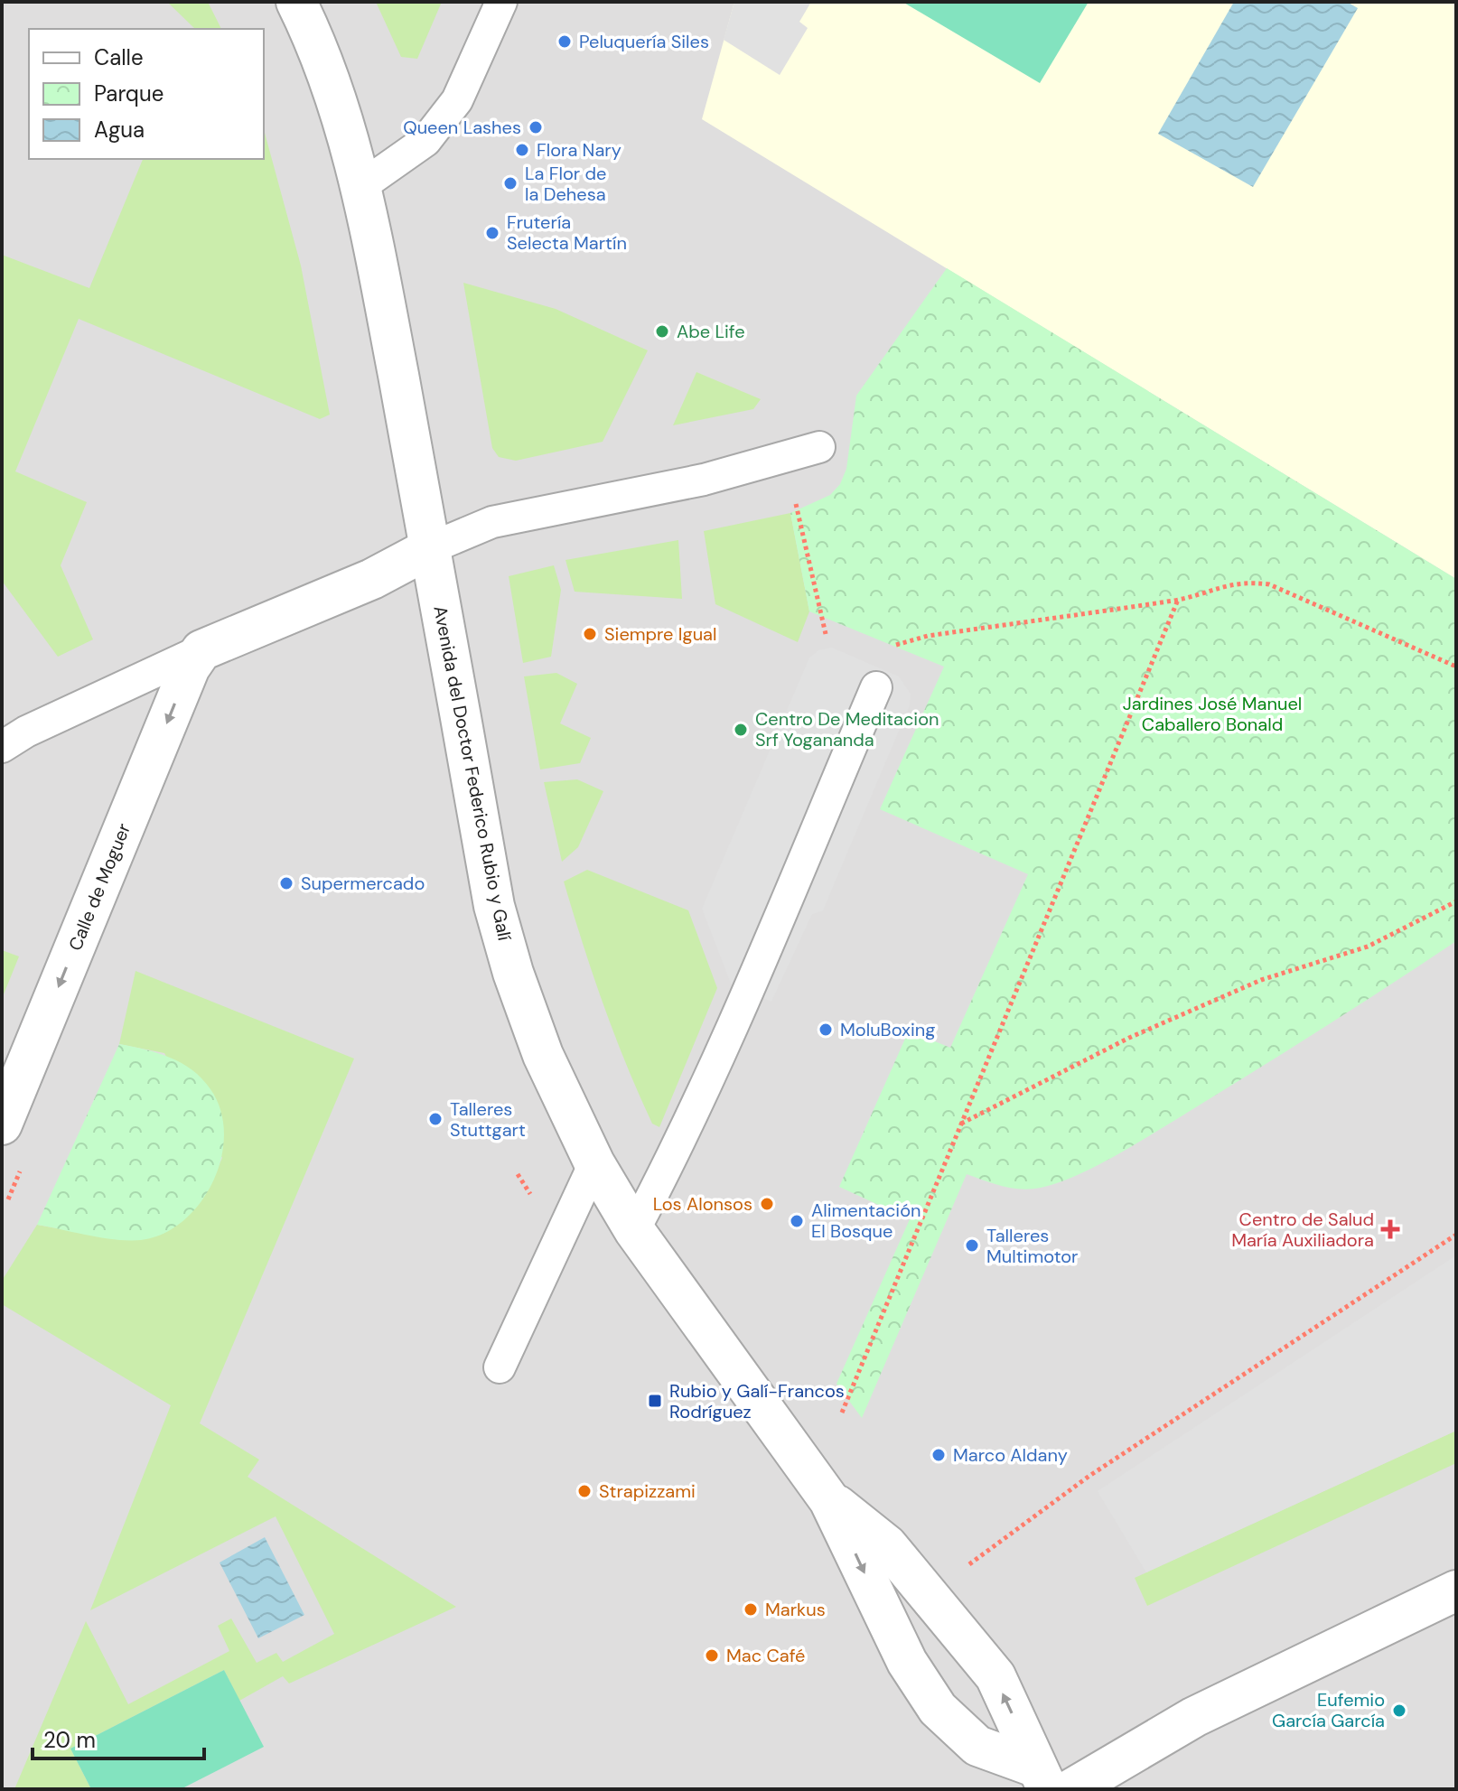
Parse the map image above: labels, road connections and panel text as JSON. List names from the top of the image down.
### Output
{
  "streets": {
    "street": ["Avenida del Doctor Federico Rubio y Galí", "Calle de Moguer"]
  },
  "one_way": ["Calle de Moguer"],
  "parks": ["Jardines José Manuel Caballero Bonald"],
  "places": {
    "other": [
      "Peluquería Siles",
      "Queen Lashes",
      "Flora Nary",
      "La Flor de la Dehesa",
      "Frutería Selecta Martín",
      "Abe Life",
      "Siempre Igual",
      "Centro De Meditacion Srf Yogananda",
      "Supermercado",
      "MoluBoxing",
      "Talleres Stuttgart",
      "Los Alonsos",
      "Alimentación El Bosque",
      "Talleres Multimotor",
      "Marco Aldany",
      "Strapizzami",
      "Markus",
      "Mac Café",
      "Eufemio García García"
    ],
    "health": ["Centro de Salud María Auxiliadora"],
    "transit": ["Rubio y Galí-Francos Rodríguez"]
  },
  "legend": ["Calle", "Parque", "Agua"],
  "scale_bar": "20 m"
}
